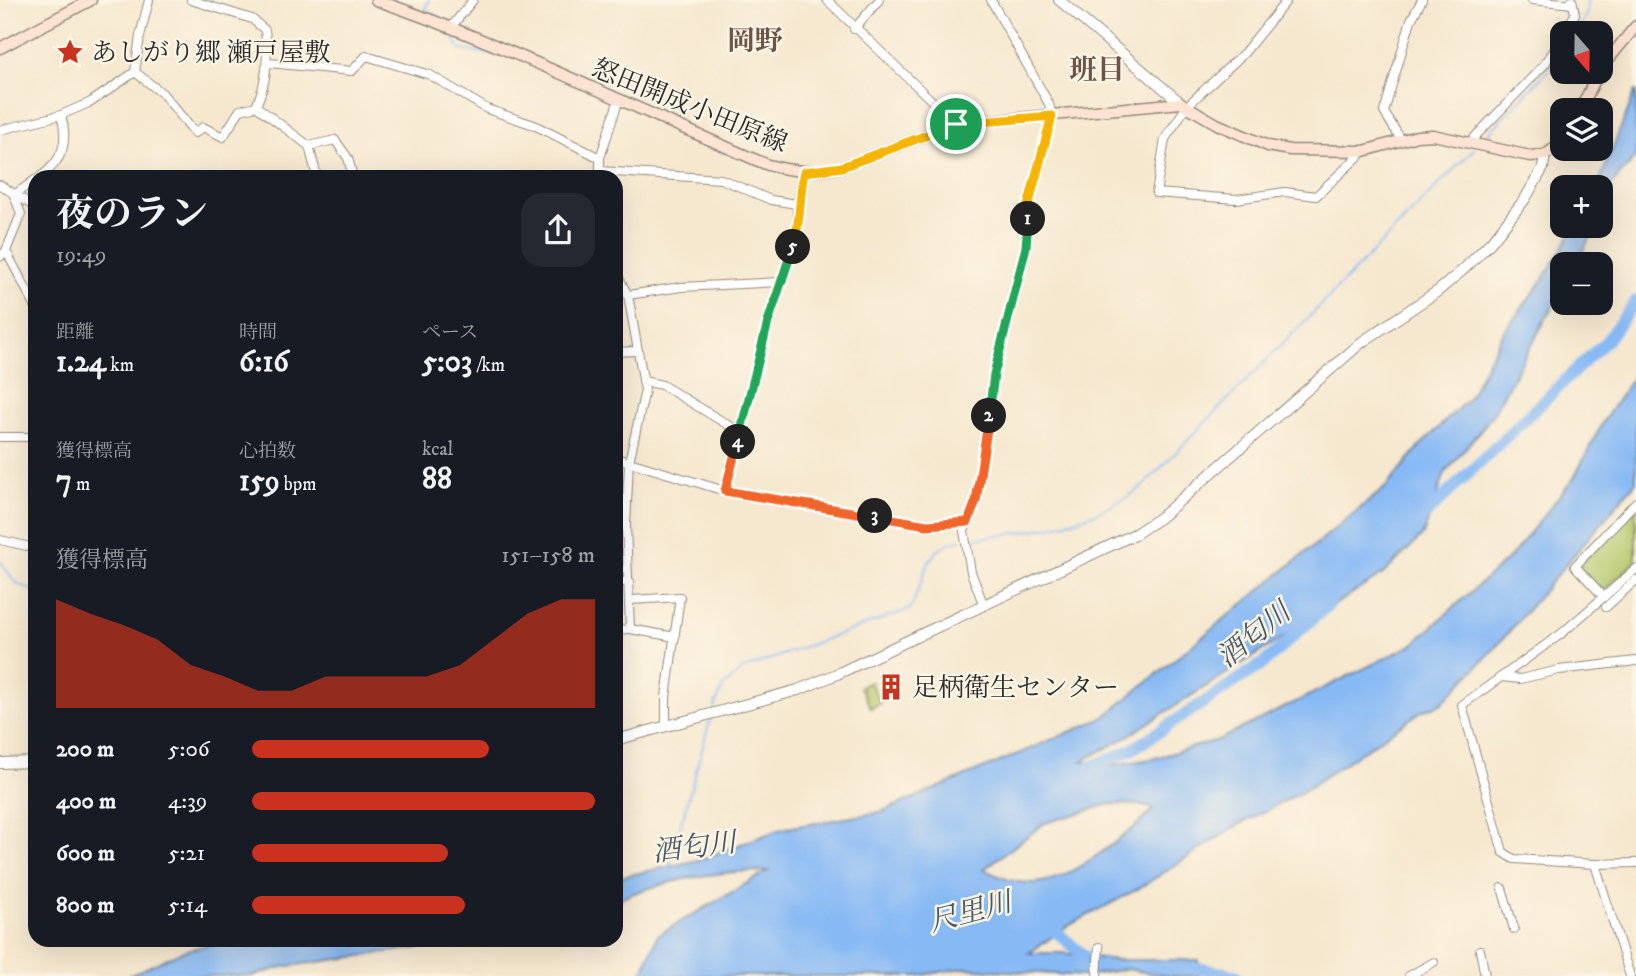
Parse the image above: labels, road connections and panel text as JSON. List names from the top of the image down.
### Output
{
  "streets": {
    "main road": ["怒田開成小田原線"]
  },
  "districts": ["岡野", "班目"],
  "water": ["酒匂川", "尺里川"],
  "places": {
    "place": ["あしがり郷 瀬戸屋敷"],
    "building": ["足柄衛生センター"]
  },
  "north": "bottom",
  "page": {
    "map_buttons": ["+", "−"],
    "heading": ["夜のラン", "19:49"],
    "pins": [
      "1",
      "5",
      "2",
      "4",
      "3"
    ],
    "stats": [
      ["距離", "1.24 km"],
      ["時間", "6:16"],
      ["ペース", "5:03 /km"],
      ["獲得標高", "7 m"],
      ["心拍数", "159 bpm"],
      ["kcal", "88"]
    ],
    "chart": ["獲得標高", "151–158 m"],
    "list": [
      {
        "name": "200 m",
        "note": "5:06"
      },
      {
        "name": "400 m",
        "note": "4:39"
      },
      {
        "name": "600 m",
        "note": "5:21"
      },
      {
        "name": "800 m",
        "note": "5:14"
      }
    ]
  }
}
